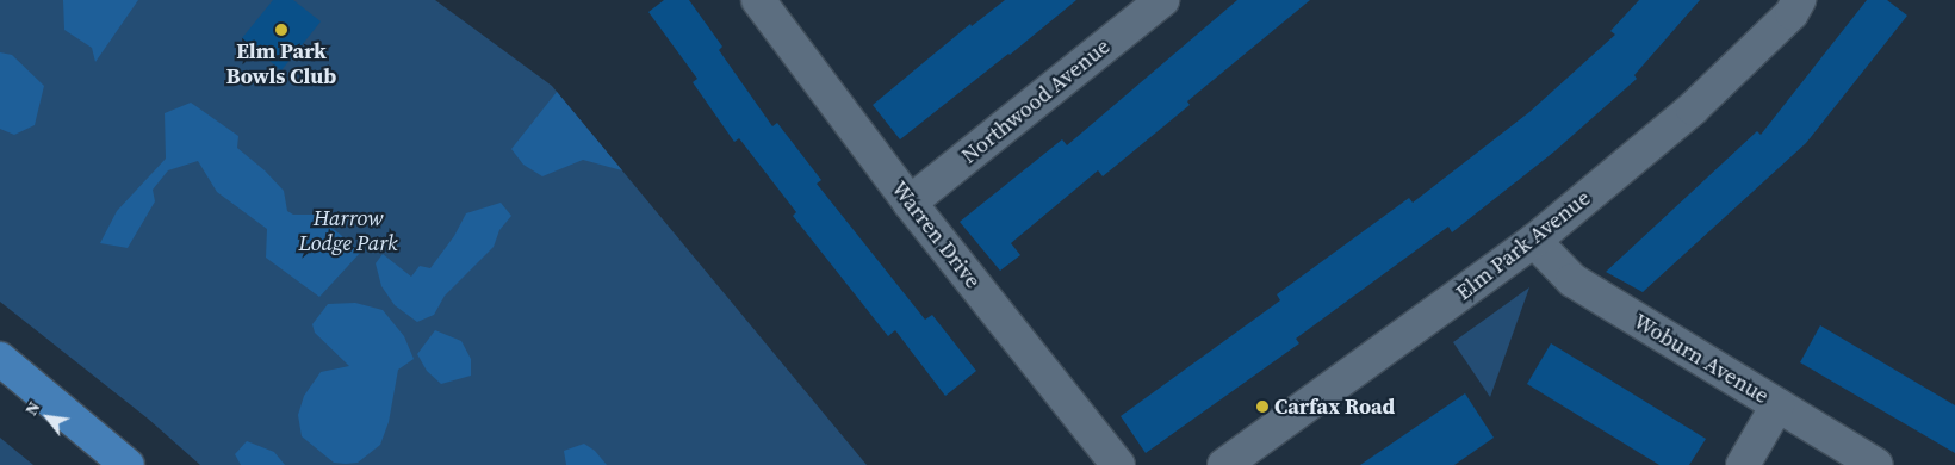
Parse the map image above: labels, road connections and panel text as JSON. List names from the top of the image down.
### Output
{
  "streets": {
    "street": [
      "Northwood Avenue",
      "Warren Drive",
      "Elm Park Avenue",
      "Woburn Avenue"
    ]
  },
  "crossings": [
    ["Northwood Avenue", "Warren Drive"],
    ["Elm Park Avenue", "Woburn Avenue"]
  ],
  "parks": ["Harrow Lodge Park"],
  "places": ["Elm Park Bowls Club", "Carfax Road"],
  "north": "top left"
}
